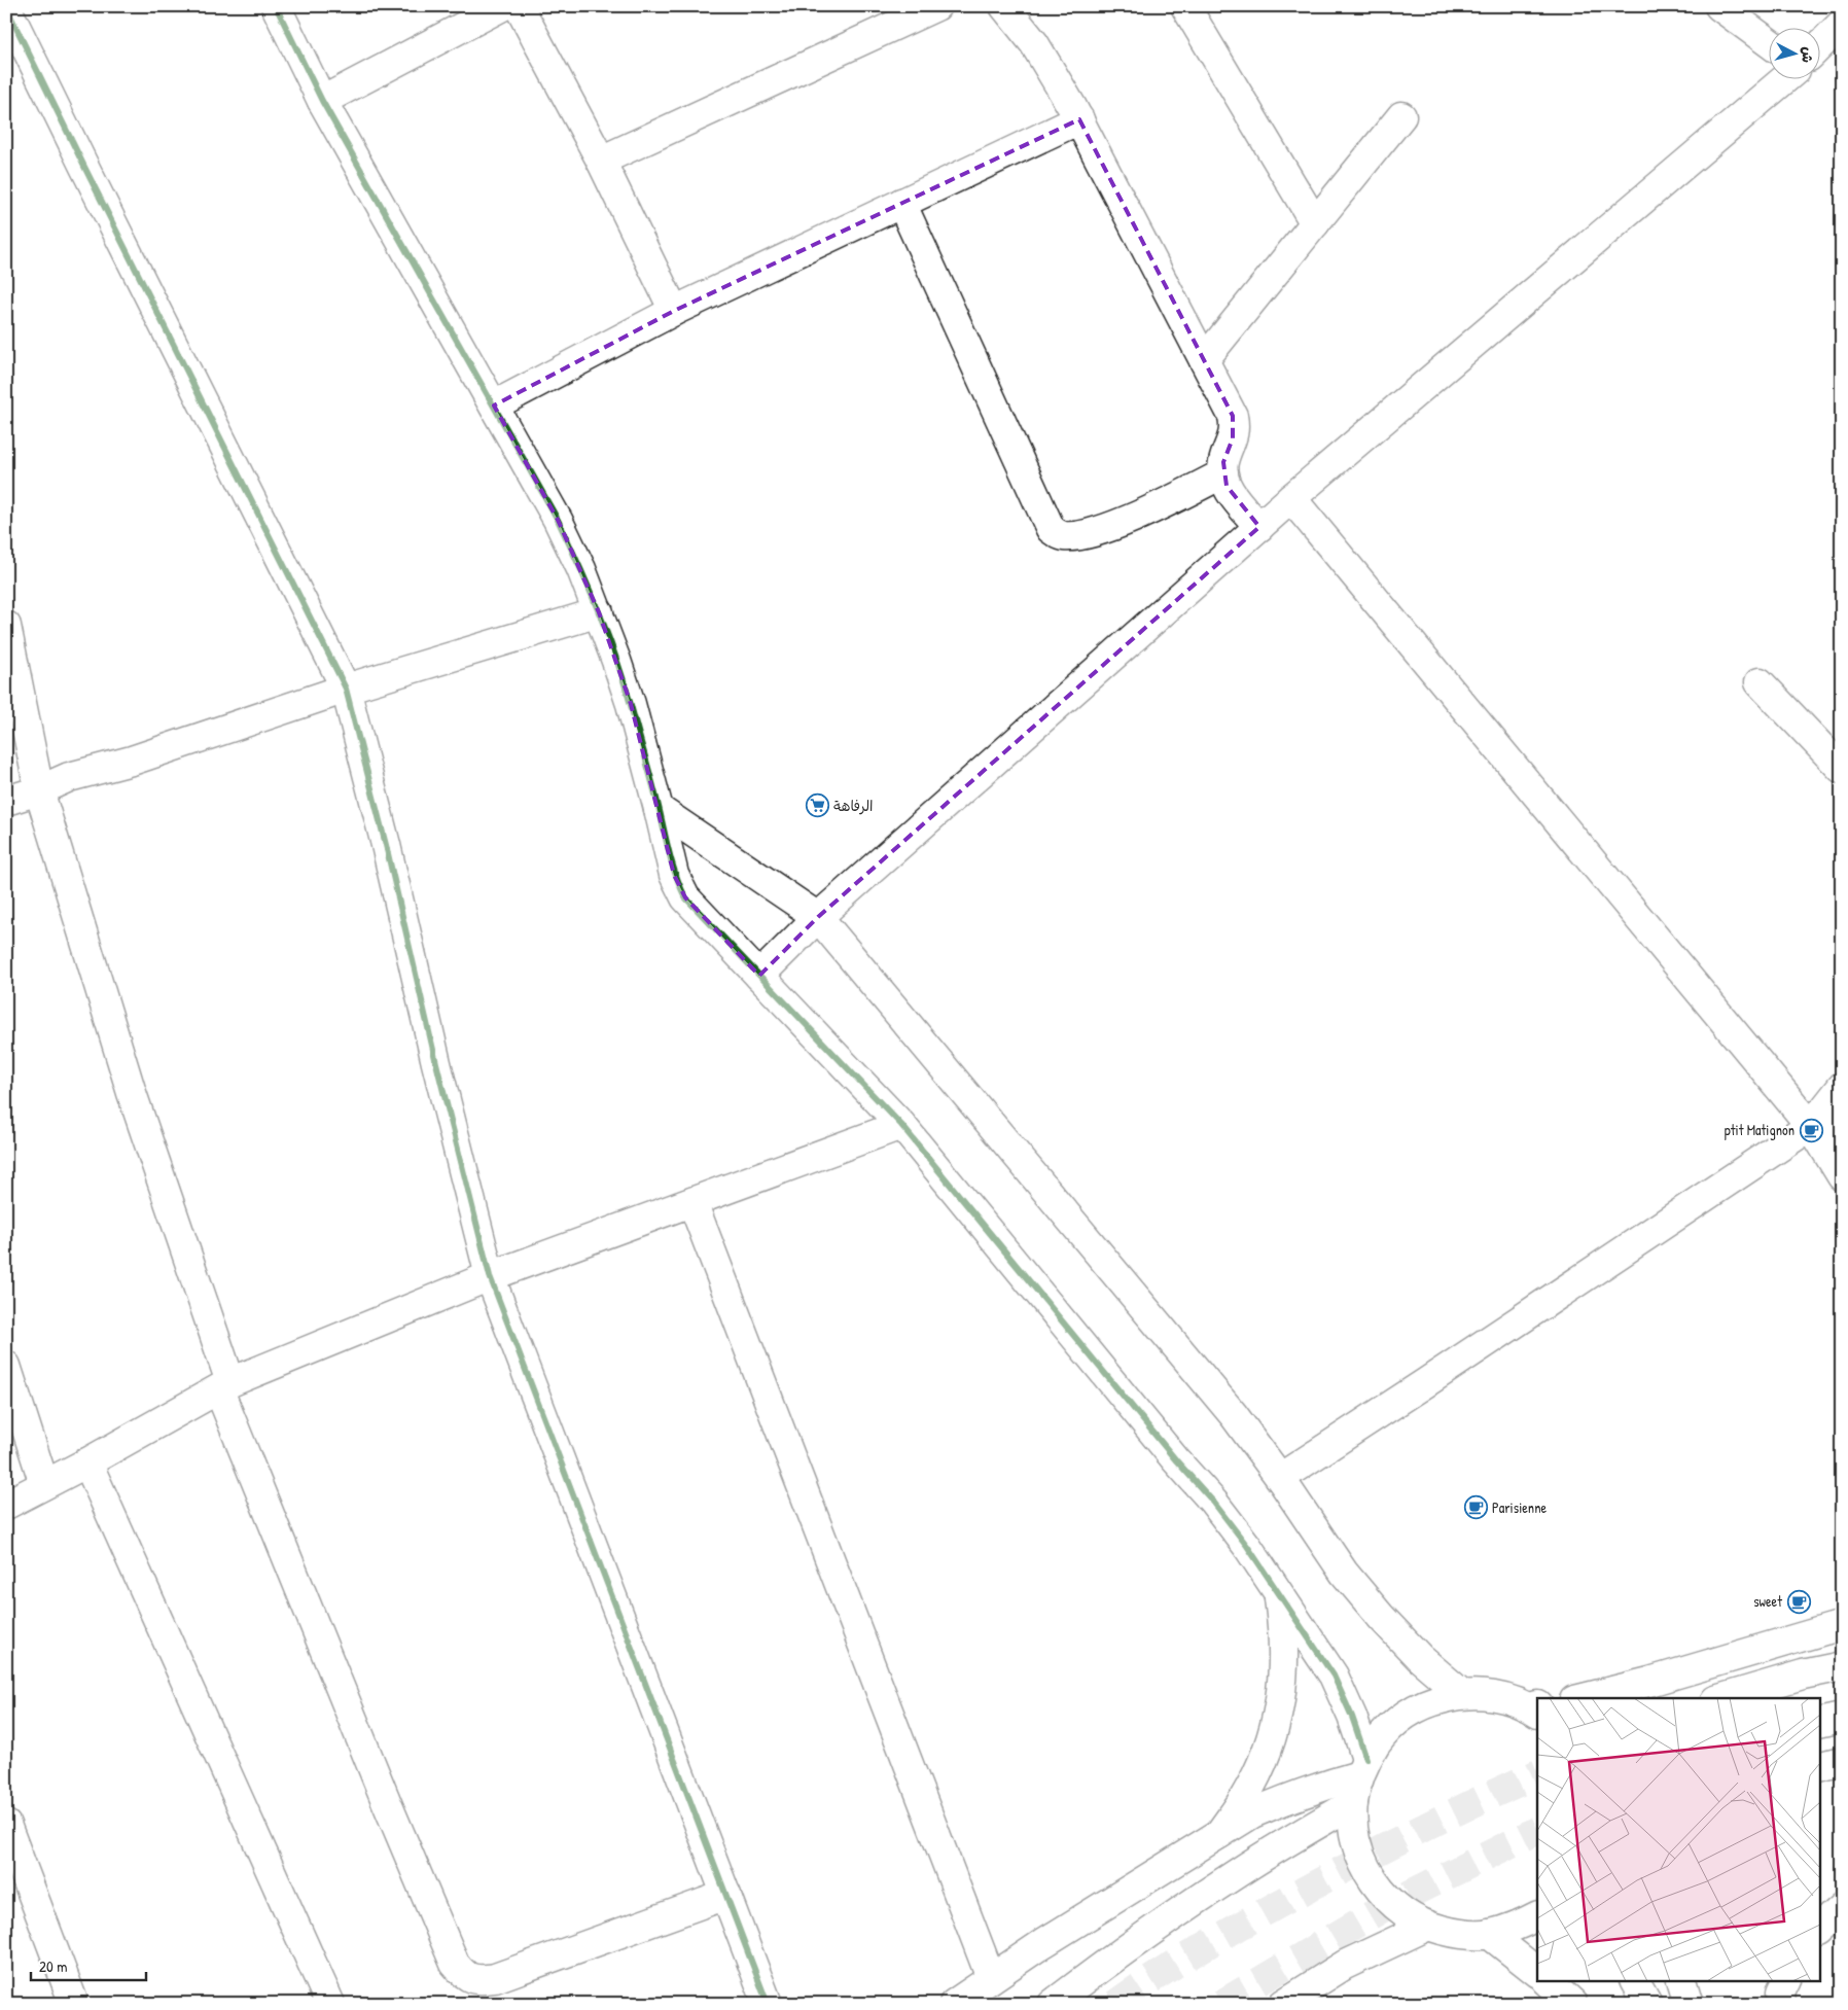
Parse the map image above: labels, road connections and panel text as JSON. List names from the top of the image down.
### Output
{
  "places": {
    "supermarket": ["الرفاهة"],
    "cafe": ["ptit Matignon", "Parisienne", "sweet"]
  },
  "scale_bar": "20 m",
  "north": "right"
}
